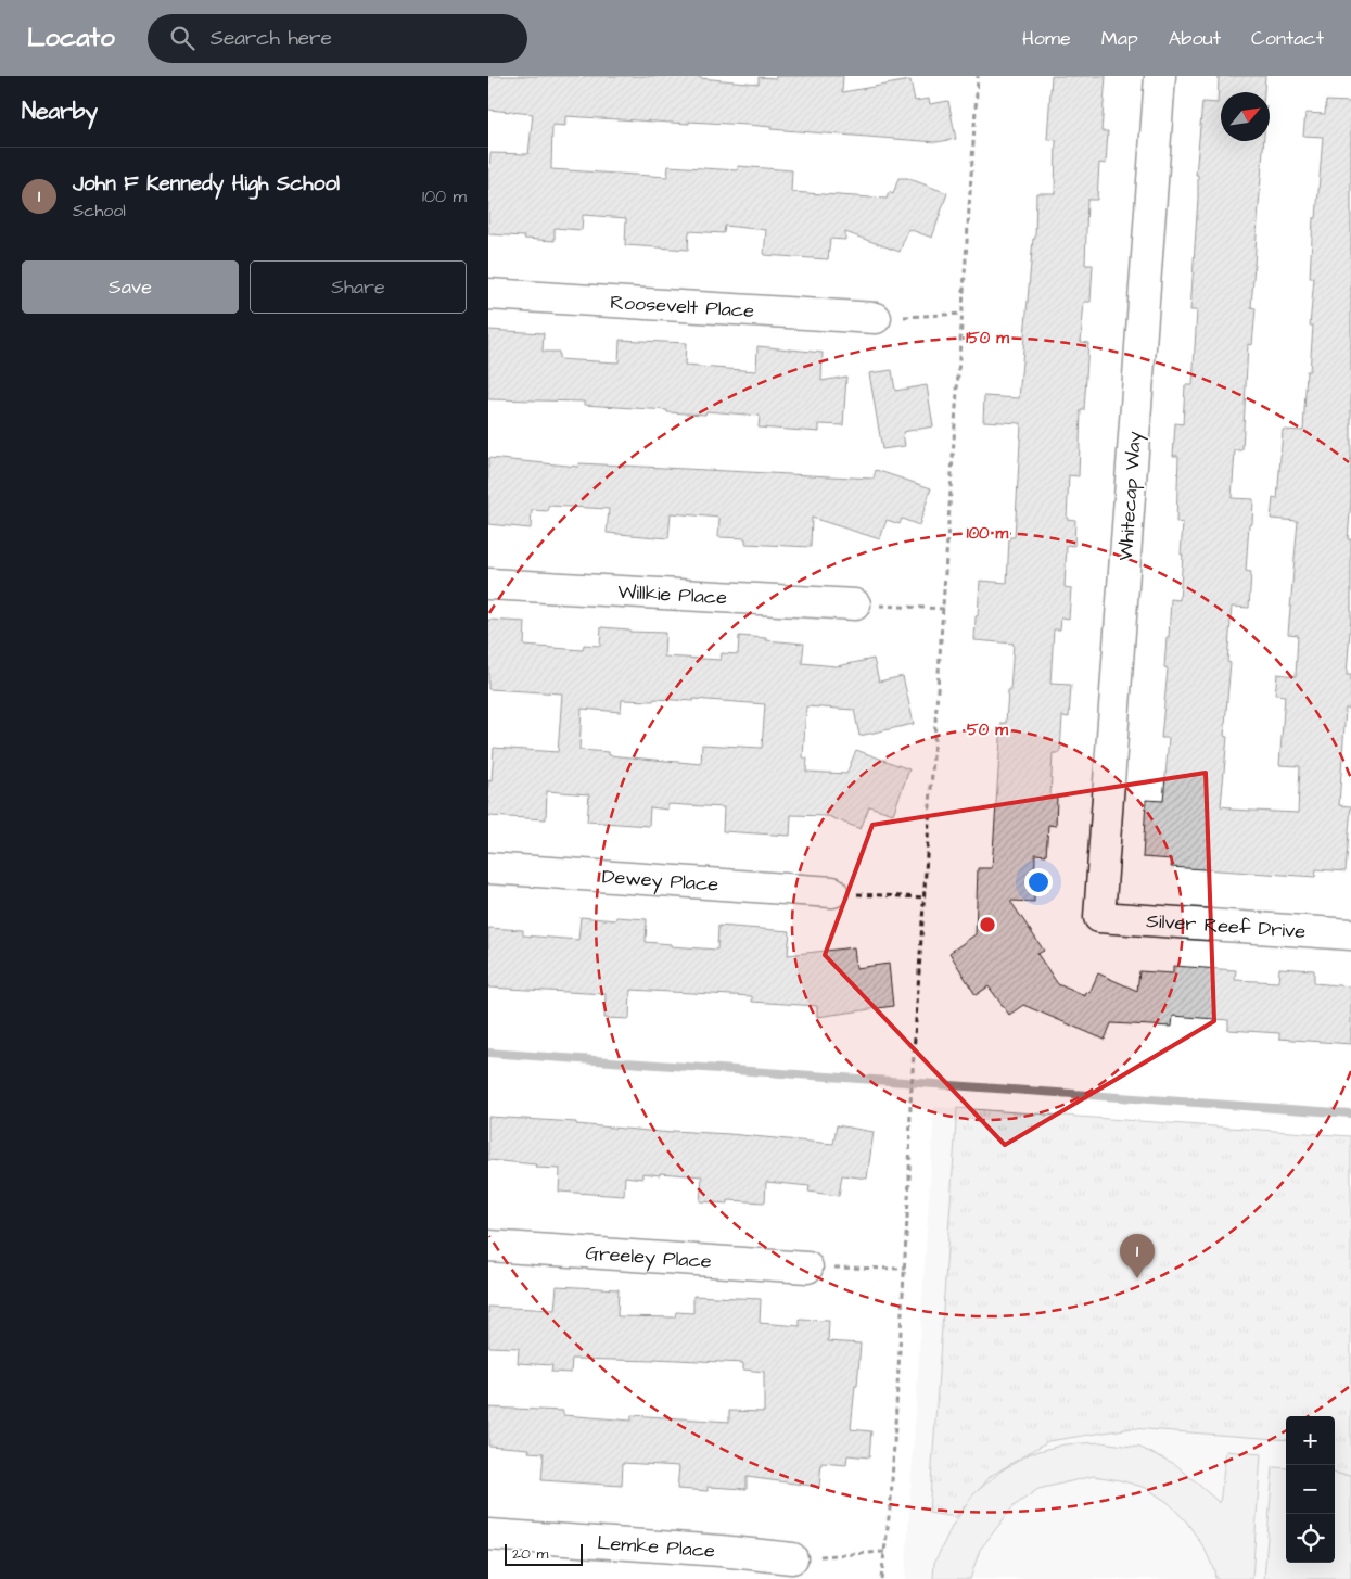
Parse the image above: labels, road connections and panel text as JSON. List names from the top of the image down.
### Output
{
  "streets": {
    "street": [
      "Roosevelt Place",
      "Whitecap Way",
      "Willkie Place",
      "Dewey Place",
      "Silver Reef Drive",
      "Greeley Place",
      "Lemke Place"
    ]
  },
  "crossings": [
    ["Whitecap Way", "Silver Reef Drive"]
  ],
  "scale_bar": "20 m",
  "north": "top right",
  "page": {
    "header": "Locato",
    "search": "Search here",
    "nav": [
      "Home",
      "Map",
      "About",
      "Contact"
    ],
    "heading": "Nearby",
    "list": [
      {
        "mark": "1",
        "name": "John F Kennedy High School",
        "note": "School",
        "value": "100 m"
      }
    ],
    "buttons": ["Save", "Share"],
    "pins": "1",
    "map_buttons": ["+", "−"],
    "scale": "20 m"
  },
  "rings": ["150 m", "100 m", "50 m"]
}
